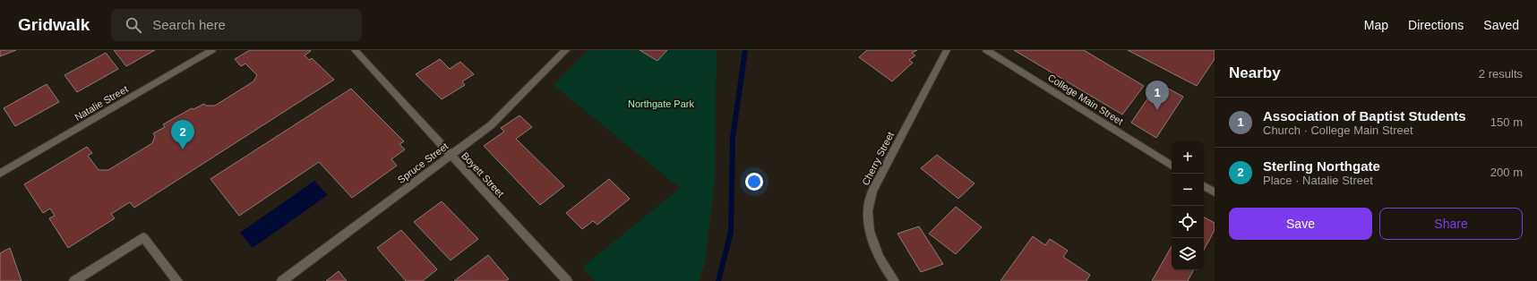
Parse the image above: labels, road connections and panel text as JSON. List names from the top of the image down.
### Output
{
  "streets": {
    "street": [
      "College Main Street",
      "Natalie Street",
      "Cherry Street",
      "Spruce Street",
      "Boyett Street"
    ]
  },
  "crossings": [
    ["Spruce Street", "Boyett Street"]
  ],
  "parks": ["Northgate Park"],
  "page": {
    "header": "Gridwalk",
    "search": "Search here",
    "nav": ["Map", "Directions", "Saved"],
    "heading": ["Nearby", "2 results"],
    "pins": ["1", "2"],
    "list": [
      {
        "mark": "1",
        "name": "Association of Baptist Students",
        "note": "Church · College Main Street",
        "value": "150 m"
      },
      {
        "mark": "2",
        "name": "Sterling Northgate",
        "note": "Place · Natalie Street",
        "value": "200 m"
      }
    ],
    "map_buttons": ["+", "−"],
    "buttons": ["Save", "Share"]
  }
}
